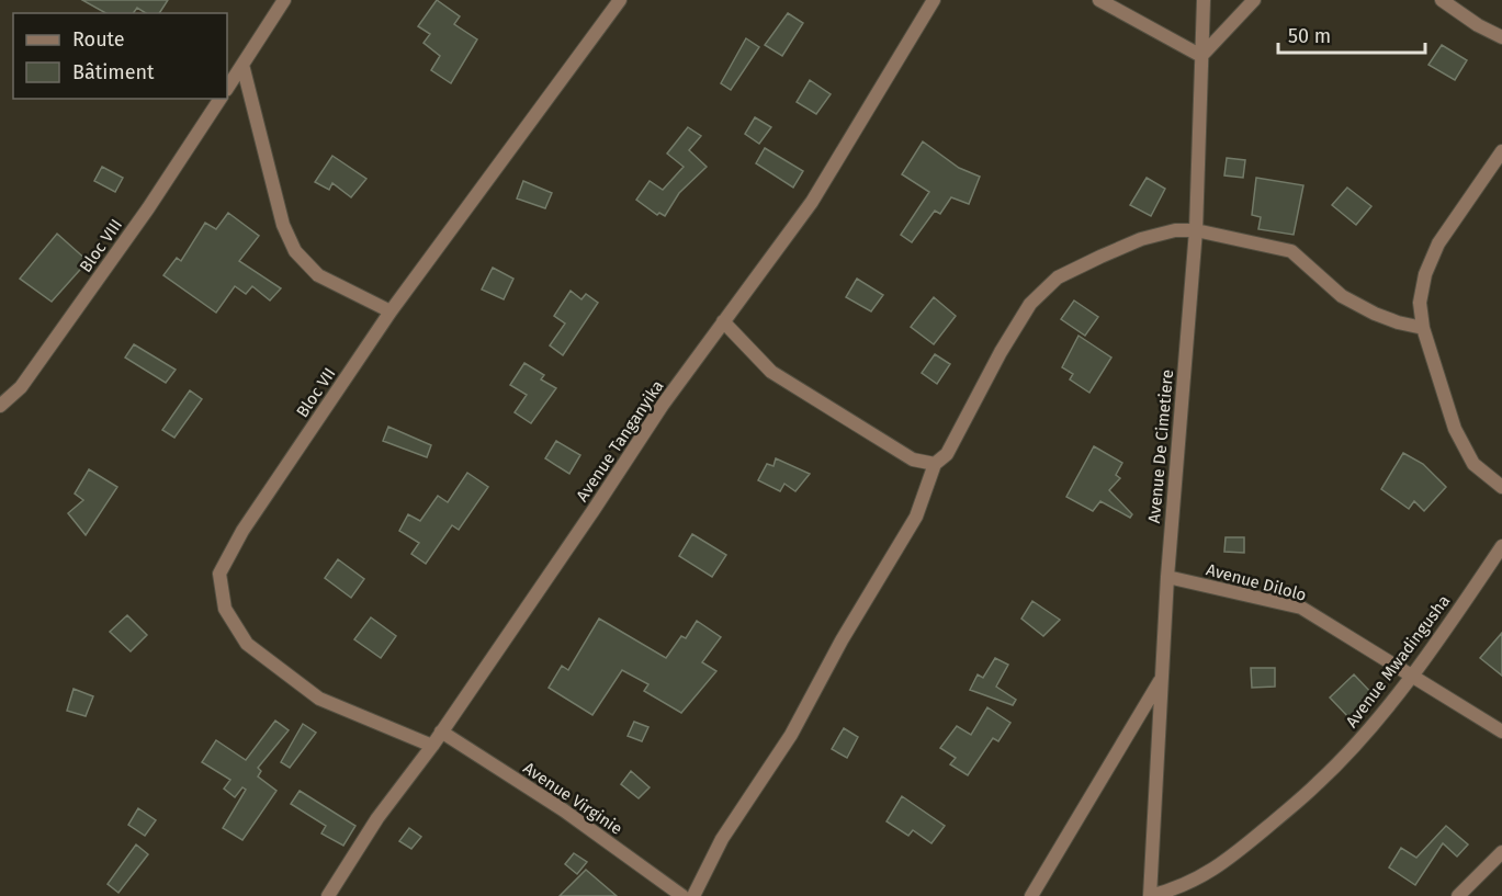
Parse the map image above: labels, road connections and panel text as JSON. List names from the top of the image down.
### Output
{
  "streets": {
    "street": [
      "Bloc VIII",
      "Bloc VII",
      "Avenue Tanganyika",
      "Avenue De Cimetiere",
      "Avenue Dilolo",
      "Avenue Mwadingusha",
      "Avenue Virginie"
    ]
  },
  "crossings": [
    ["Bloc VII", "Avenue Tanganyika"],
    ["Avenue Tanganyika", "Avenue Virginie"],
    ["Avenue De Cimetiere", "Avenue Dilolo"],
    ["Avenue De Cimetiere", "Avenue Mwadingusha"],
    ["Avenue Dilolo", "Avenue Mwadingusha"]
  ],
  "legend": ["Route", "Bâtiment"],
  "scale_bar": "50 m"
}
